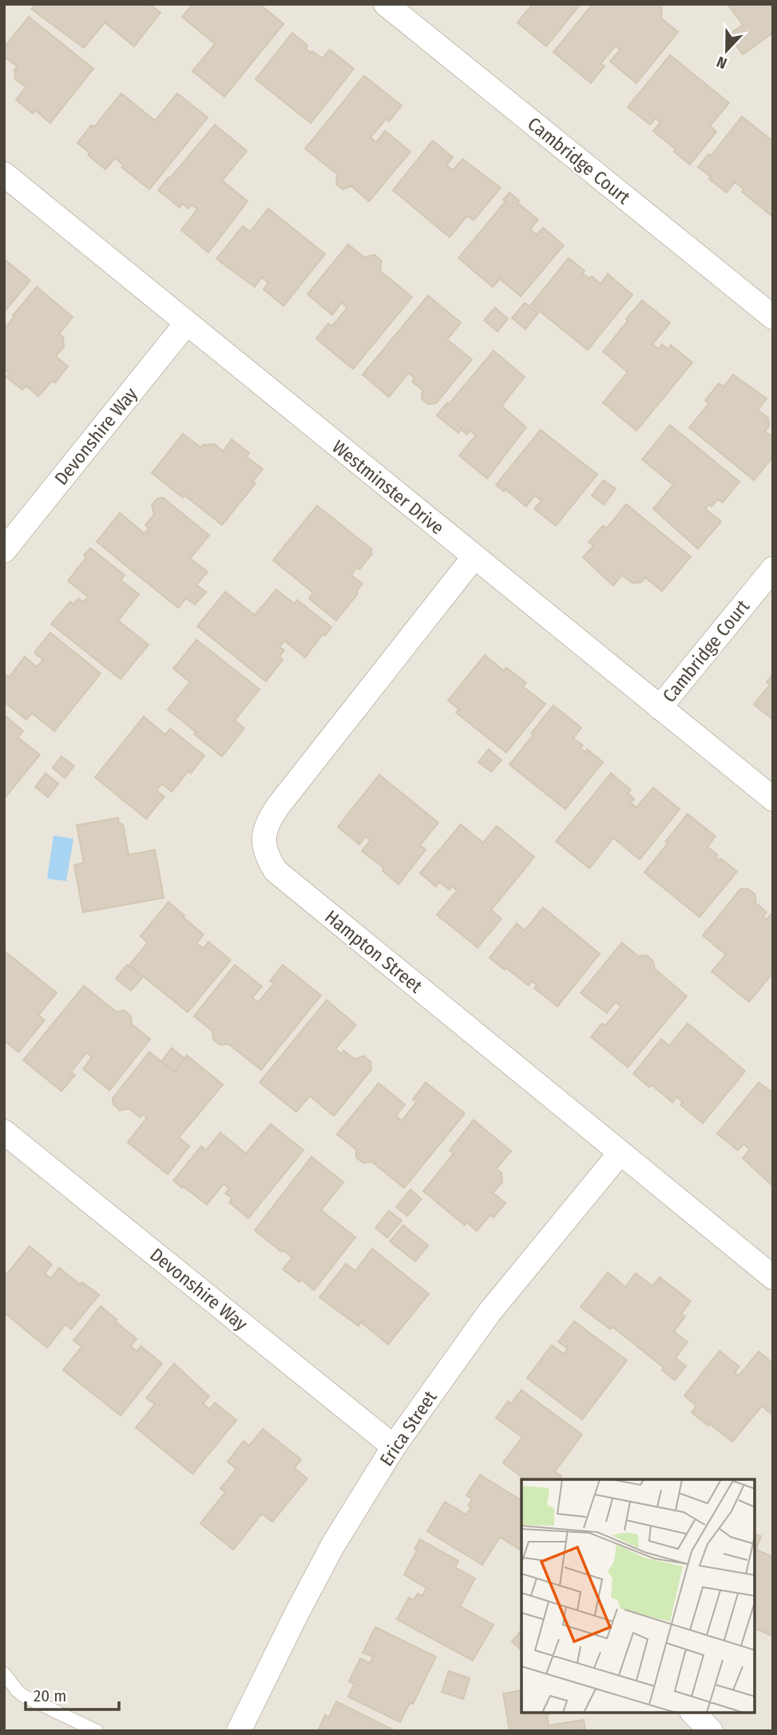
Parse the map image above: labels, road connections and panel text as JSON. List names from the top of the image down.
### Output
{
  "streets": {
    "street": [
      "Cambridge Court",
      "Devonshire Way",
      "Westminster Drive",
      "Hampton Street",
      "Erica Street"
    ]
  },
  "crossings": [
    ["Cambridge Court", "Westminster Drive"],
    ["Devonshire Way", "Westminster Drive"],
    ["Devonshire Way", "Erica Street"],
    ["Westminster Drive", "Hampton Street"],
    ["Hampton Street", "Erica Street"]
  ],
  "scale_bar": "20 m",
  "north": "bottom"
}
